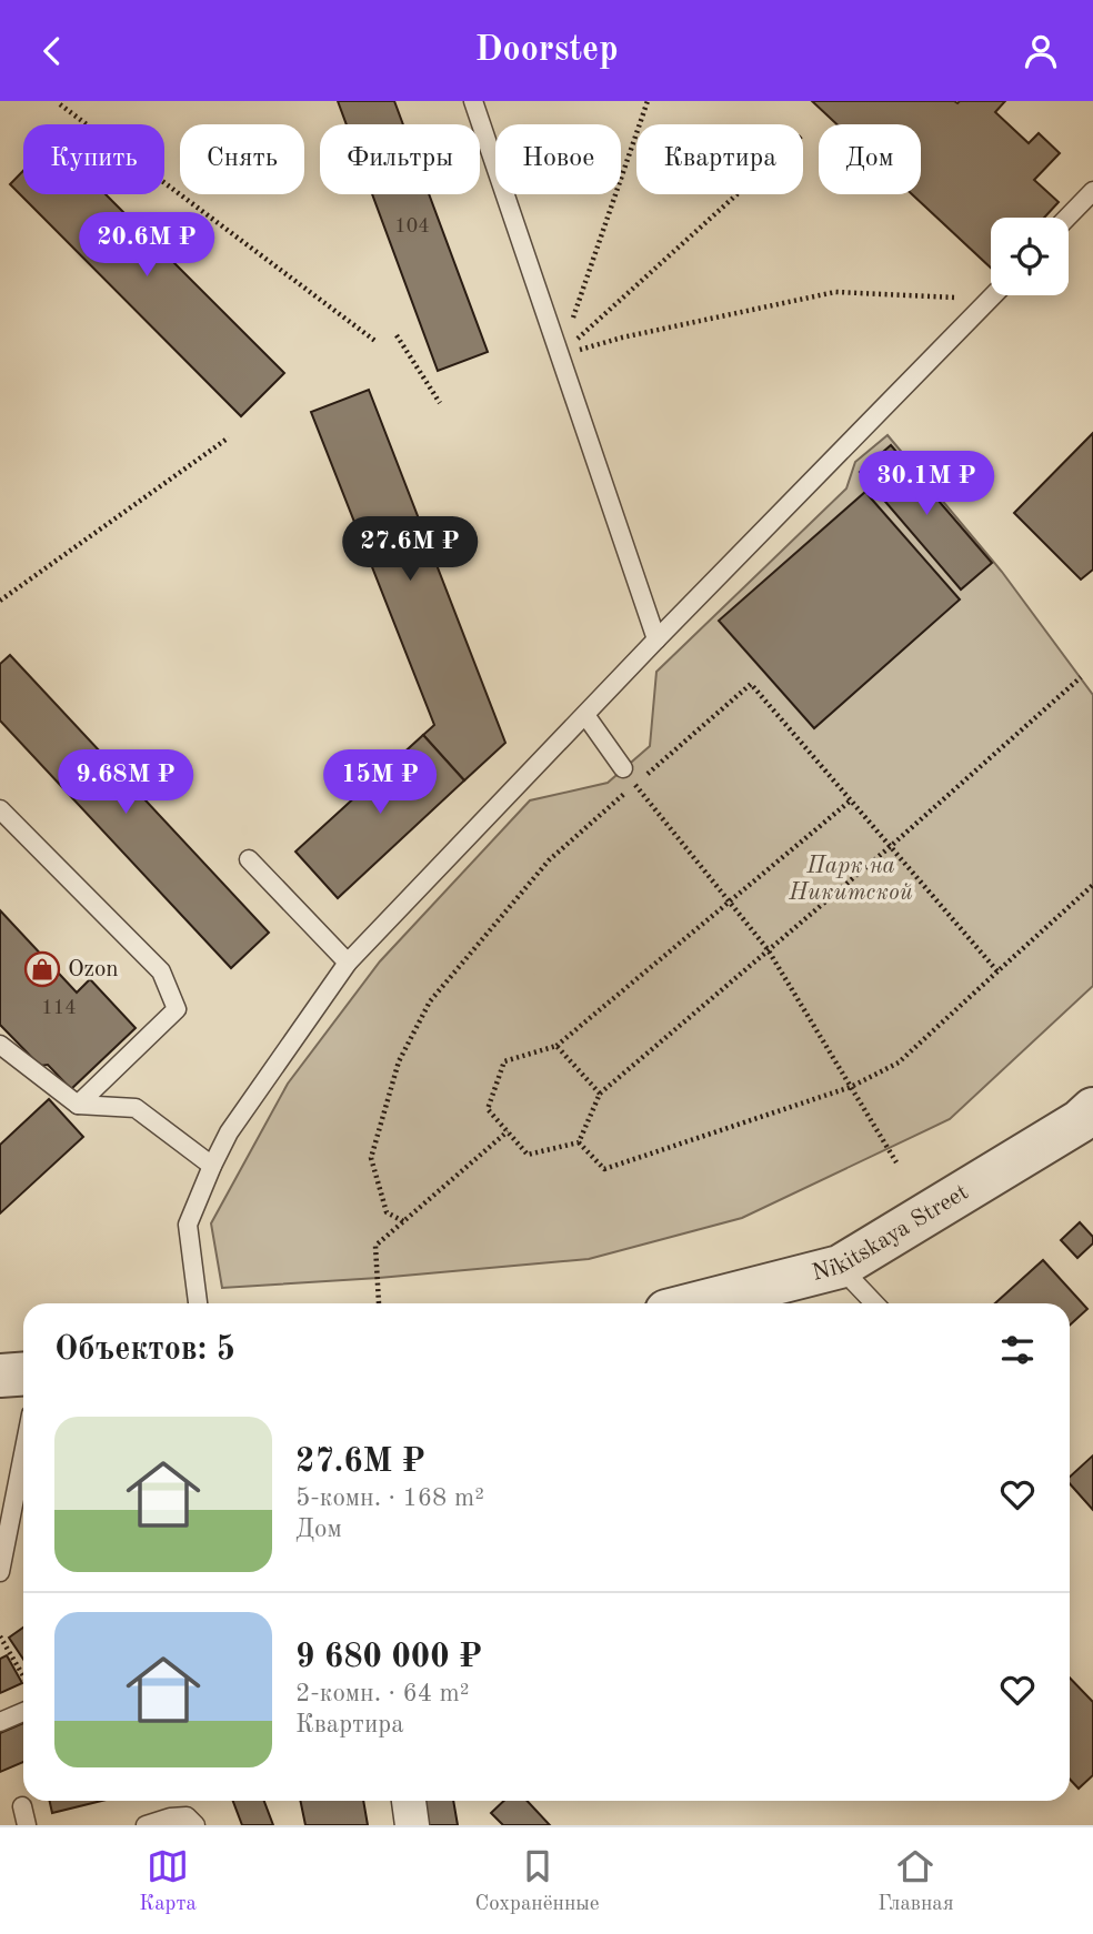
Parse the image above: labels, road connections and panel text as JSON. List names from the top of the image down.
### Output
{
  "streets": {
    "street": ["Nikitskaya Street"]
  },
  "parks": ["Парк на Никитской"],
  "places": {
    "shop": ["Ozon"]
  },
  "house_numbers": ["104", "114"],
  "page": {
    "header": "Doorstep",
    "chip": [
      "Купить",
      "Снять",
      "Фильтры",
      "Новое",
      "Квартира",
      "Дом"
    ],
    "price": [
      "20.6M ₽",
      "30.1M ₽",
      "27.6M ₽",
      "9.68M ₽",
      "15M ₽"
    ],
    "heading": "Объектов: 5",
    "list": [
      {
        "name": "27.6M ₽",
        "note": "5-комн. · 168 m² · Дом"
      },
      {
        "name": "9 680 000 ₽",
        "note": "2-комн. · 64 m² · Квартира"
      }
    ],
    "tabs": ["Карта", "Сохранённые", "Главная"]
  }
}
